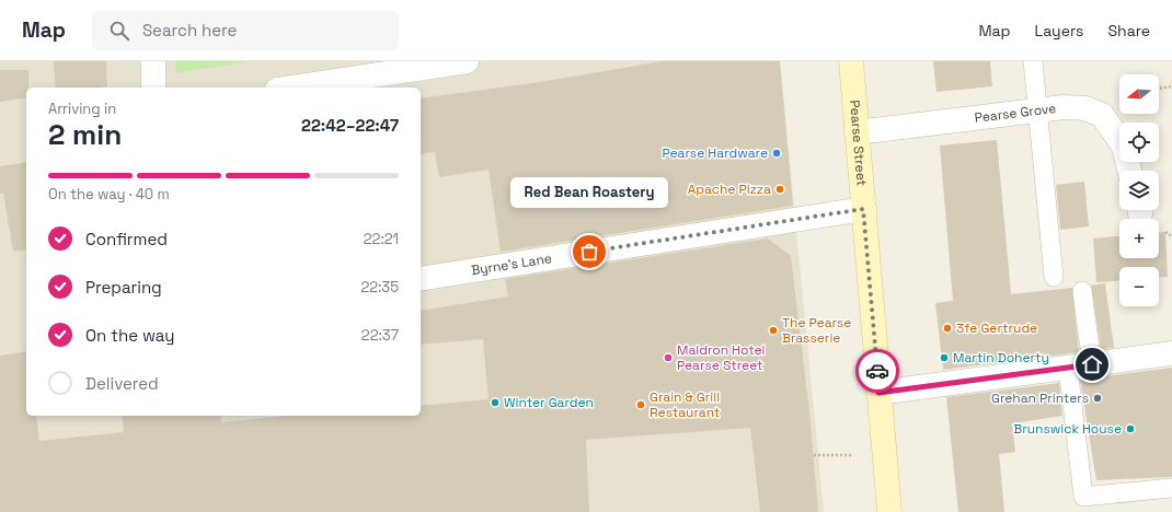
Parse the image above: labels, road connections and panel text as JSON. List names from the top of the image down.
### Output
{
  "streets": {
    "main road": ["Pearse Street"],
    "street": ["Pearse Grove", "Byrne's Lane"]
  },
  "crossings": [
    ["Pearse Grove", "Pearse Street"],
    ["Pearse Street", "Byrne's Lane"]
  ],
  "places": [
    "Pearse Hardware",
    "Apache Pizza",
    "Red Bean Roastery",
    "3fe Gertrude",
    "The Pearse Brasserie",
    "Maldron Hotel Pearse Street",
    "Martin Doherty",
    "Grehan Printers",
    "Winter Garden",
    "Grain & Grill Restaurant",
    "Brunswick House"
  ],
  "north": "left",
  "page": {
    "header": "Map",
    "search": "Search here",
    "nav": ["Map", "Layers", "Share"],
    "map_buttons": ["+", "−"],
    "heading": ["2 min", "Arriving in", "22:42–22:47"],
    "bar": "On the way · 40 m",
    "bubble": "Red Bean Roastery",
    "list": [
      ["Confirmed", "22:21"],
      ["Preparing", "22:35"],
      ["On the way", "22:37"],
      "Delivered"
    ]
  }
}
